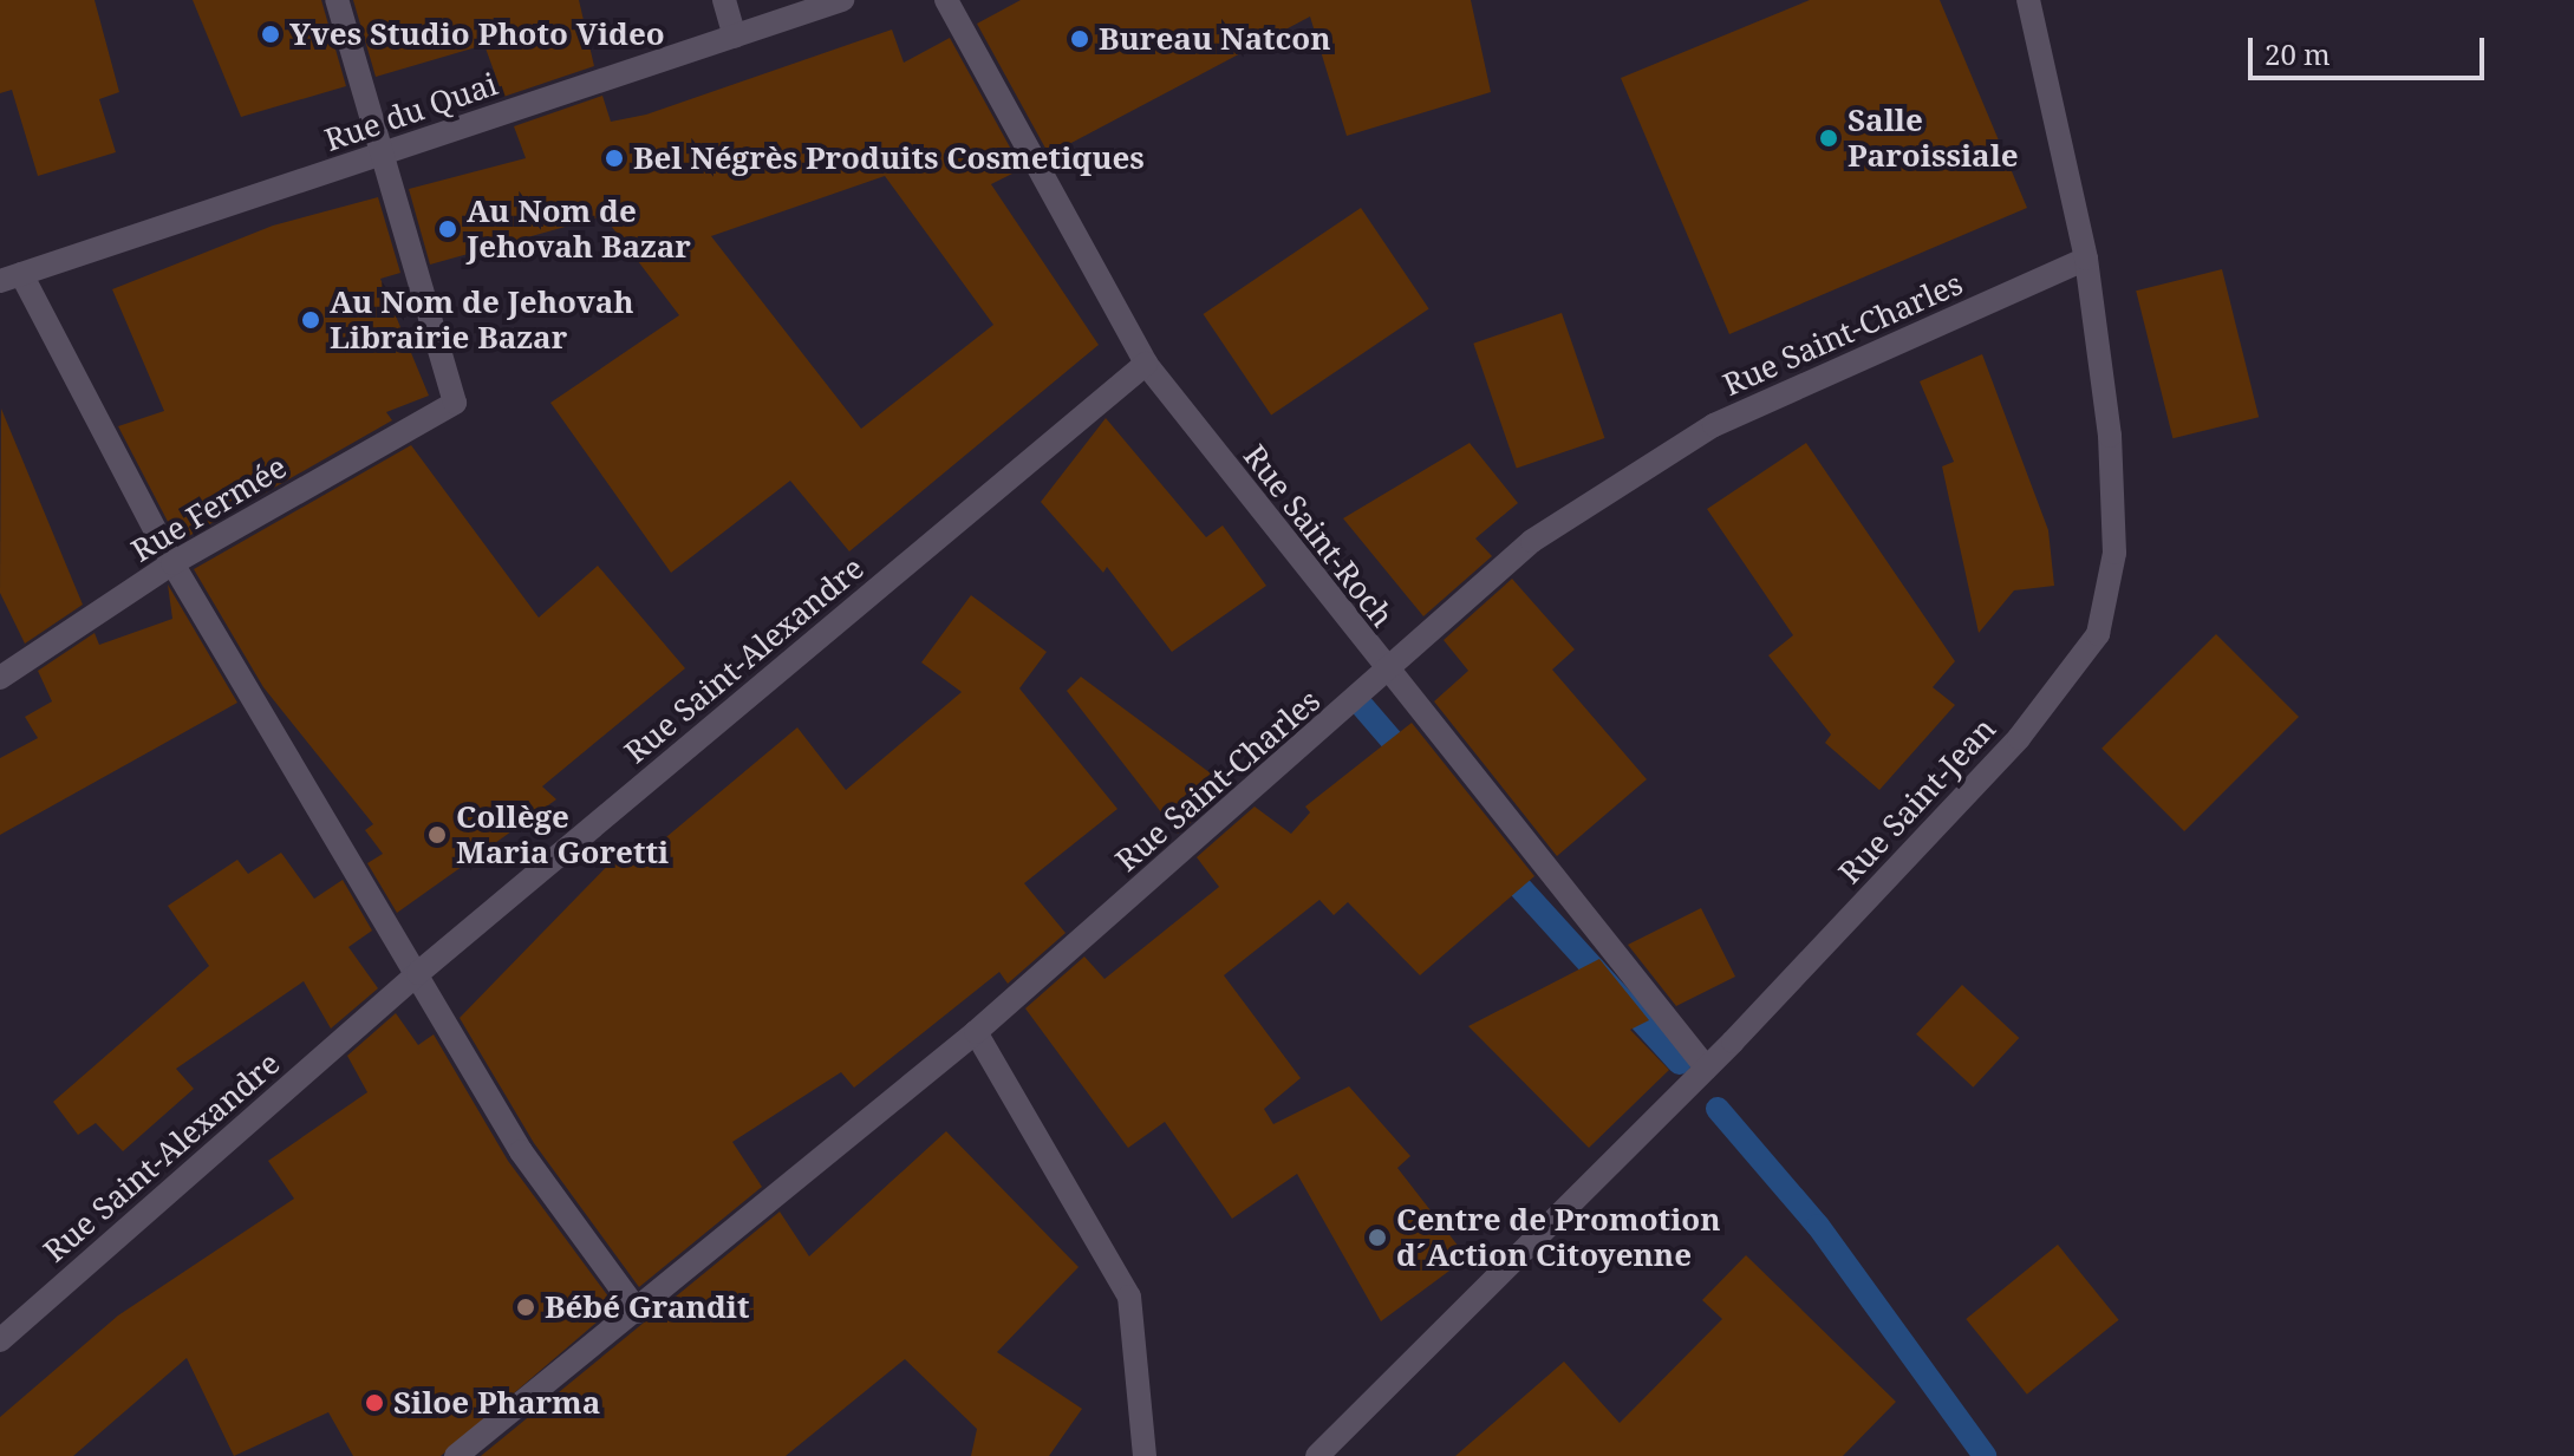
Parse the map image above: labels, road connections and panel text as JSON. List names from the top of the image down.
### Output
{
  "streets": {
    "street": [
      "Rue du Quai",
      "Rue Saint-Charles",
      "Rue Fermée",
      "Rue Saint-Roch",
      "Rue Saint-Alexandre",
      "Rue Saint-Jean"
    ]
  },
  "crossings": [
    ["Rue du Quai", "Rue Fermée"],
    ["Rue Saint-Charles", "Rue Saint-Roch"],
    ["Rue Saint-Charles", "Rue Saint-Jean"],
    ["Rue Saint-Roch", "Rue Saint-Alexandre"],
    ["Rue Saint-Roch", "Rue Saint-Jean"]
  ],
  "places": [
    "Yves Studio Photo Video",
    "Bureau Natcon",
    "Salle Paroissiale",
    "Bel Négrès Produits Cosmetiques",
    "Au Nom de Jehovah Bazar",
    "Au Nom de Jehovah Librairie Bazar",
    "Collège Maria Goretti",
    "Centre de Promotion d´Action Citoyenne",
    "Bébé Grandit",
    "Siloe Pharma"
  ],
  "scale_bar": "20 m"
}
